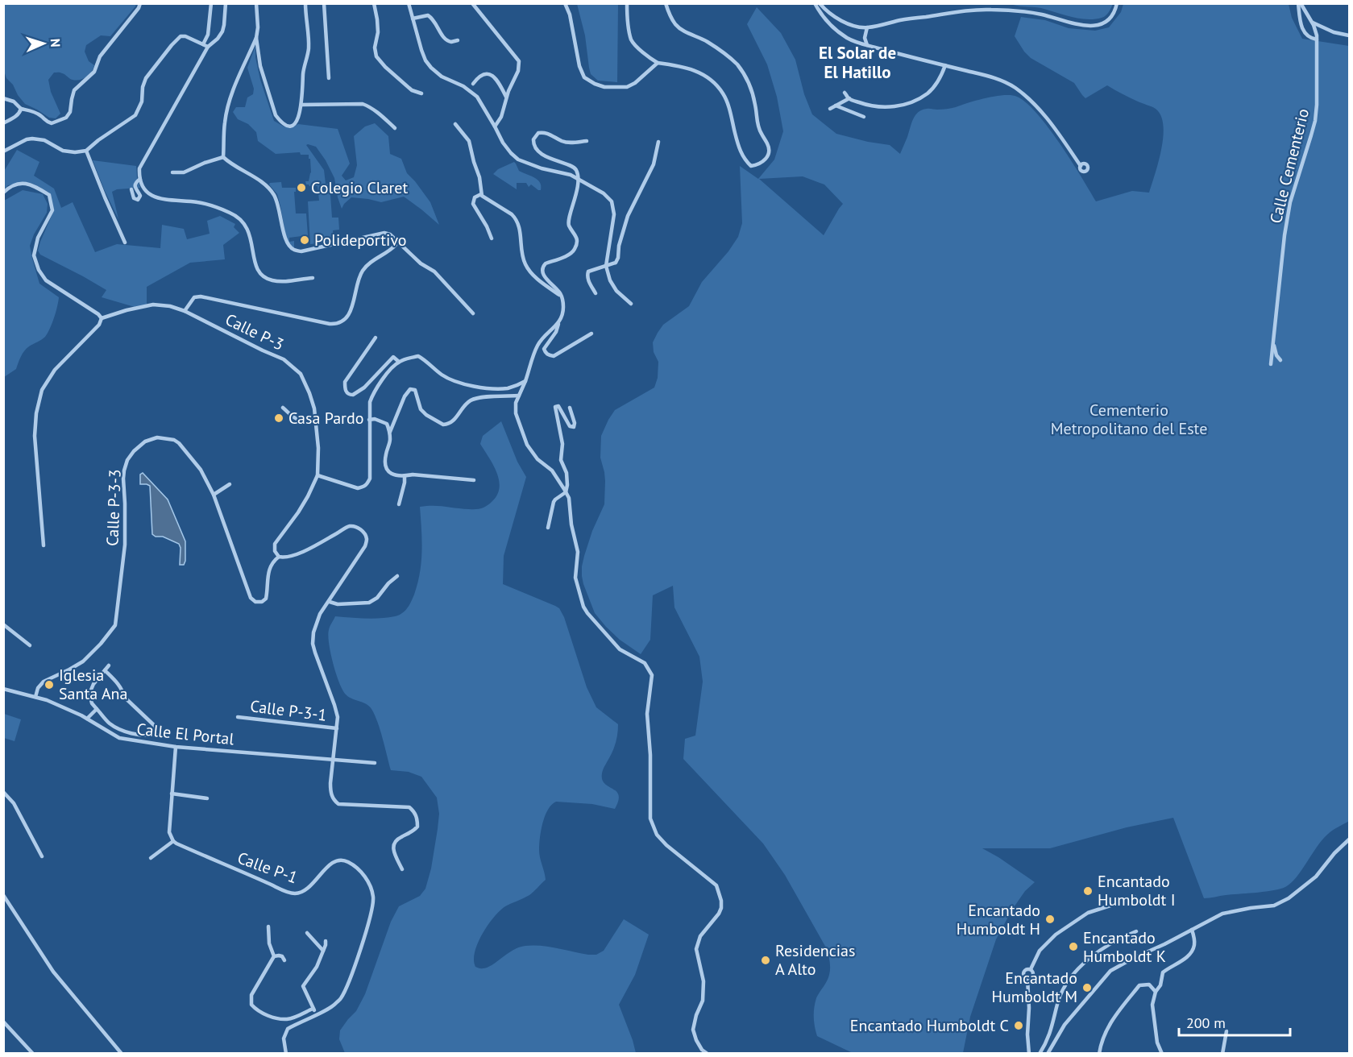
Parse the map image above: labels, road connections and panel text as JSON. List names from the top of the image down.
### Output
{
  "streets": {
    "street": [
      "Calle Cementerio",
      "Calle P-3",
      "Calle P-3-3",
      "Calle P-3-1",
      "Calle El Portal",
      "Calle P-1"
    ]
  },
  "crossings": [
    ["Calle P-3", "Calle P-3-3"],
    ["Calle P-3-3", "Calle El Portal"]
  ],
  "districts": ["El Solar de El Hatillo"],
  "parks": ["Cementerio Metropolitano del Este"],
  "places": [
    "Colegio Claret",
    "Polideportivo",
    "Casa Pardo",
    "Iglesia Santa Ana",
    "Encantado Humboldt I",
    "Encantado Humboldt H",
    "Encantado Humboldt K",
    "Residencias A Alto",
    "Encantado Humboldt M",
    "Encantado Humboldt C"
  ],
  "scale_bar": "200 m",
  "north": "right"
}
